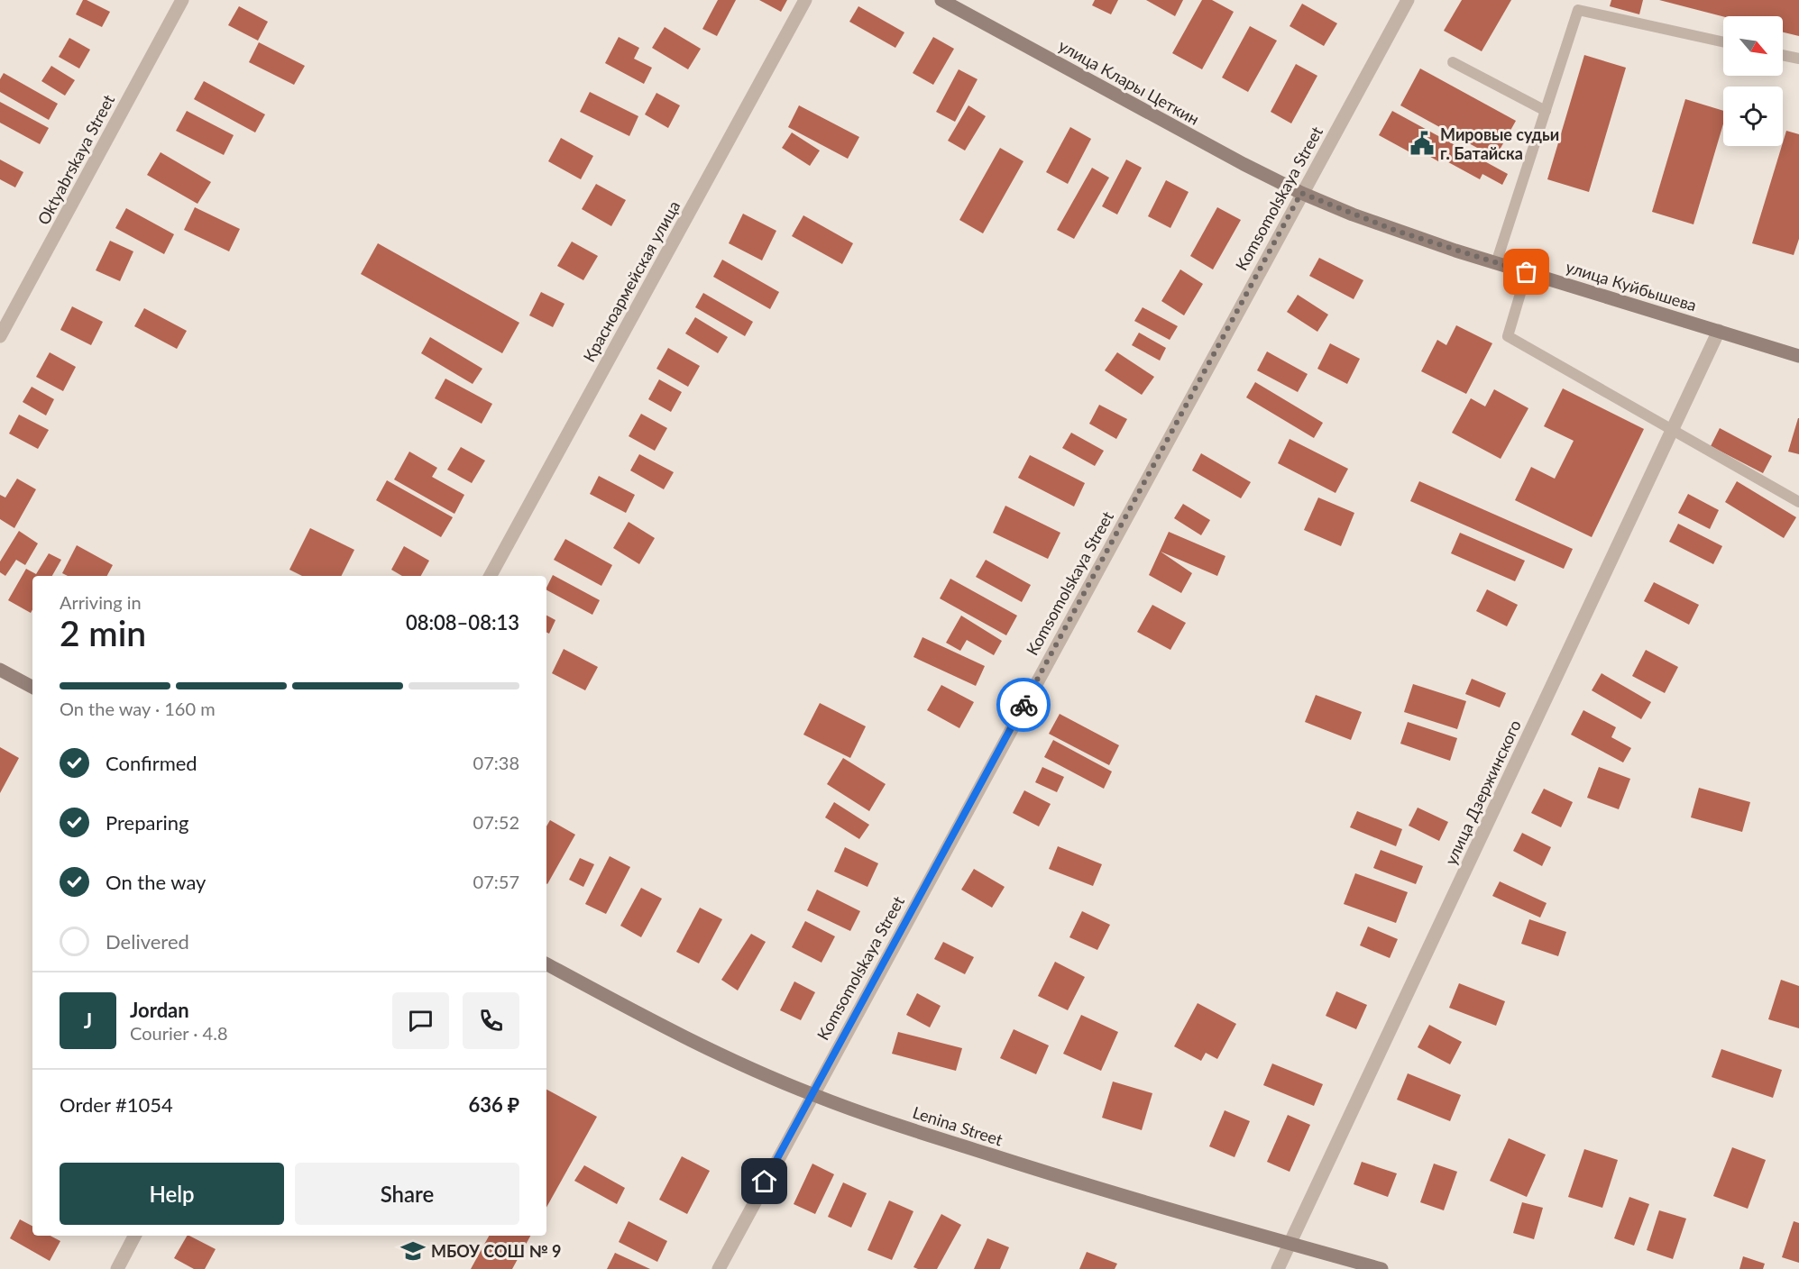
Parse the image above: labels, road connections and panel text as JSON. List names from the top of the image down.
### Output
{
  "streets": {
    "main road": ["улица Клары Цеткин", "улица Куйбышева", "Lenina Street"],
    "street": [
      "Oktyabrskaya Street",
      "Komsomolskaya Street",
      "Красноармейская улица",
      "улица Дзержинского"
    ]
  },
  "crossings": [
    ["улица Клары Цеткин", "Komsomolskaya Street"],
    ["улица Клары Цеткин", "улица Куйбышева"],
    ["Komsomolskaya Street", "улица Куйбышева"],
    ["Komsomolskaya Street", "Lenina Street"],
    ["улица Куйбышева", "улица Дзержинского"],
    ["улица Дзержинского", "Lenina Street"]
  ],
  "places": {
    "public building": ["Мировые судьи г. Батайска"],
    "school or university": ["МБОУ СОШ № 9"]
  },
  "north": "bottom right",
  "page": {
    "heading": ["2 min", "Arriving in", "08:08–08:13"],
    "panel": [
      "Jordan",
      "Courier · 4.8",
      "Order #1054",
      "636 ₽"
    ],
    "bar": "On the way · 160 m",
    "list": [
      ["Confirmed", "07:38"],
      ["Preparing", "07:52"],
      ["On the way", "07:57"],
      "Delivered"
    ],
    "round": "J",
    "buttons": ["Help", "Share"]
  }
}
